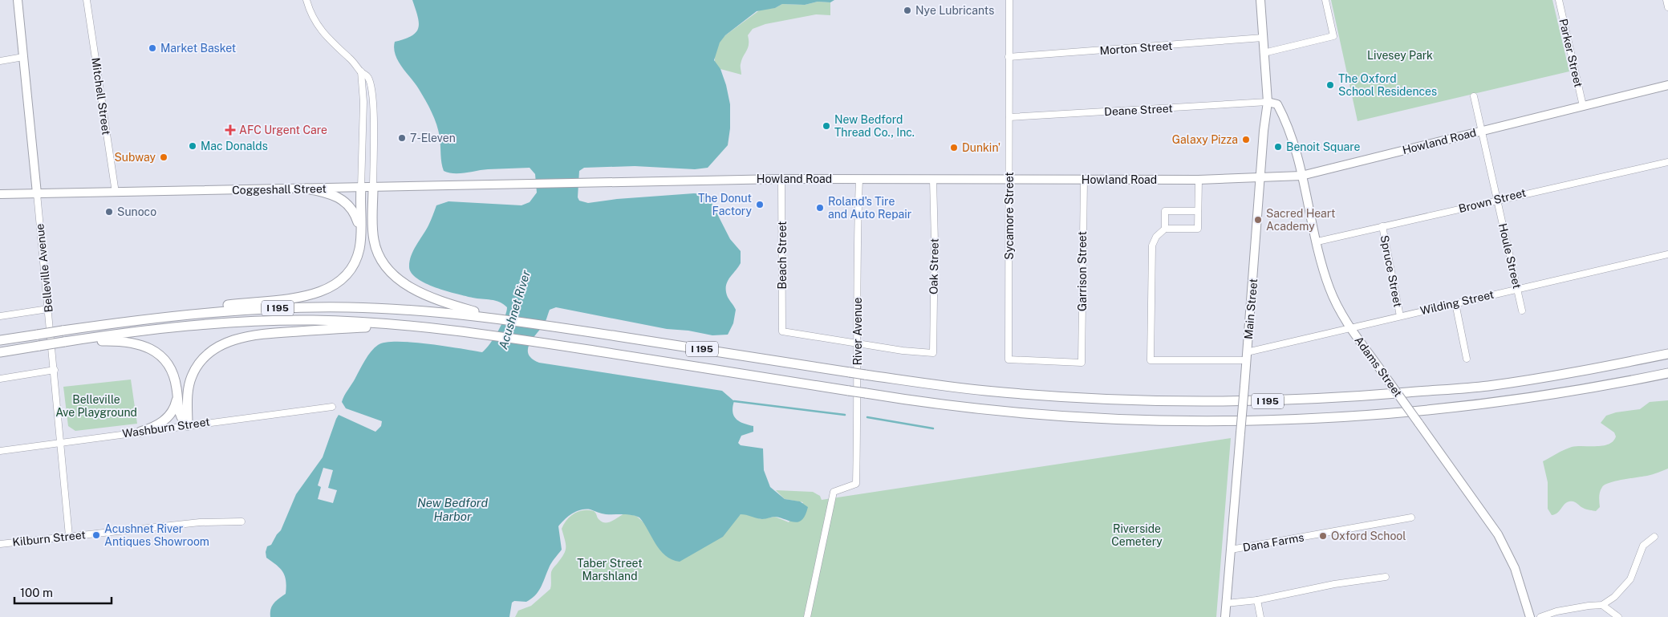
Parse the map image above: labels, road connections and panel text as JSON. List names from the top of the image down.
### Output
{
  "streets": {
    "highway": ["I 195"],
    "main road": [
      "Howland Road",
      "Coggeshall Street",
      "Belleville Avenue",
      "Main Street",
      "Adams Street"
    ],
    "street": [
      "Morton Street",
      "Parker Street",
      "Mitchell Street",
      "Deane Street",
      "Brown Street",
      "Sycamore Street",
      "Beach Street",
      "Houle Street",
      "Oak Street",
      "Garrison Street",
      "Spruce Street",
      "Wilding Street",
      "River Avenue",
      "Washburn Street",
      "Kilburn Street",
      "Dana Farms"
    ]
  },
  "crossings": [
    ["Morton Street", "Sycamore Street"],
    ["Morton Street", "Main Street"],
    ["Parker Street", "Howland Road"],
    ["Mitchell Street", "Coggeshall Street"],
    ["Deane Street", "Sycamore Street"],
    ["Deane Street", "Main Street"],
    ["Deane Street", "Adams Street"],
    ["Howland Road", "Coggeshall Street"],
    ["Howland Road", "Sycamore Street"],
    ["Howland Road", "Beach Street"],
    ["Howland Road", "Houle Street"],
    ["Howland Road", "Oak Street"],
    ["Howland Road", "Garrison Street"],
    ["Howland Road", "Main Street"],
    ["Howland Road", "River Avenue"],
    ["Howland Road", "Adams Street"],
    ["Coggeshall Street", "Belleville Avenue"],
    ["Brown Street", "Houle Street"],
    ["Brown Street", "Spruce Street"],
    ["Brown Street", "Adams Street"],
    ["Sycamore Street", "Garrison Street"],
    ["Beach Street", "Oak Street"],
    ["Beach Street", "River Avenue"],
    ["Houle Street", "Wilding Street"],
    ["Oak Street", "River Avenue"],
    ["Belleville Avenue", "Washburn Street"],
    ["Belleville Avenue", "Kilburn Street"],
    ["Spruce Street", "Wilding Street"],
    ["Wilding Street", "Main Street"],
    ["Wilding Street", "Adams Street"],
    ["Main Street", "Adams Street"],
    ["Main Street", "Dana Farms"]
  ],
  "water": ["Acushnet River", "New Bedford Harbor"],
  "parks": [
    "Livesey Park",
    "Belleville Ave Playground",
    "Riverside Cemetery",
    "Taber Street Marshland"
  ],
  "places": {
    "other": [
      "Nye Lubricants",
      "Market Basket",
      "The Oxford School Residences",
      "New Bedford Thread Co., Inc.",
      "7-Eleven",
      "Galaxy Pizza",
      "Mac Donalds",
      "Benoit Square",
      "Dunkin'",
      "Subway",
      "The Donut Factory",
      "Roland's Tire and Auto Repair",
      "Sunoco",
      "Sacred Heart Academy",
      "Acushnet River Antiques Showroom",
      "Oxford School"
    ],
    "health": ["AFC Urgent Care"]
  },
  "scale_bar": "100 m"
}
